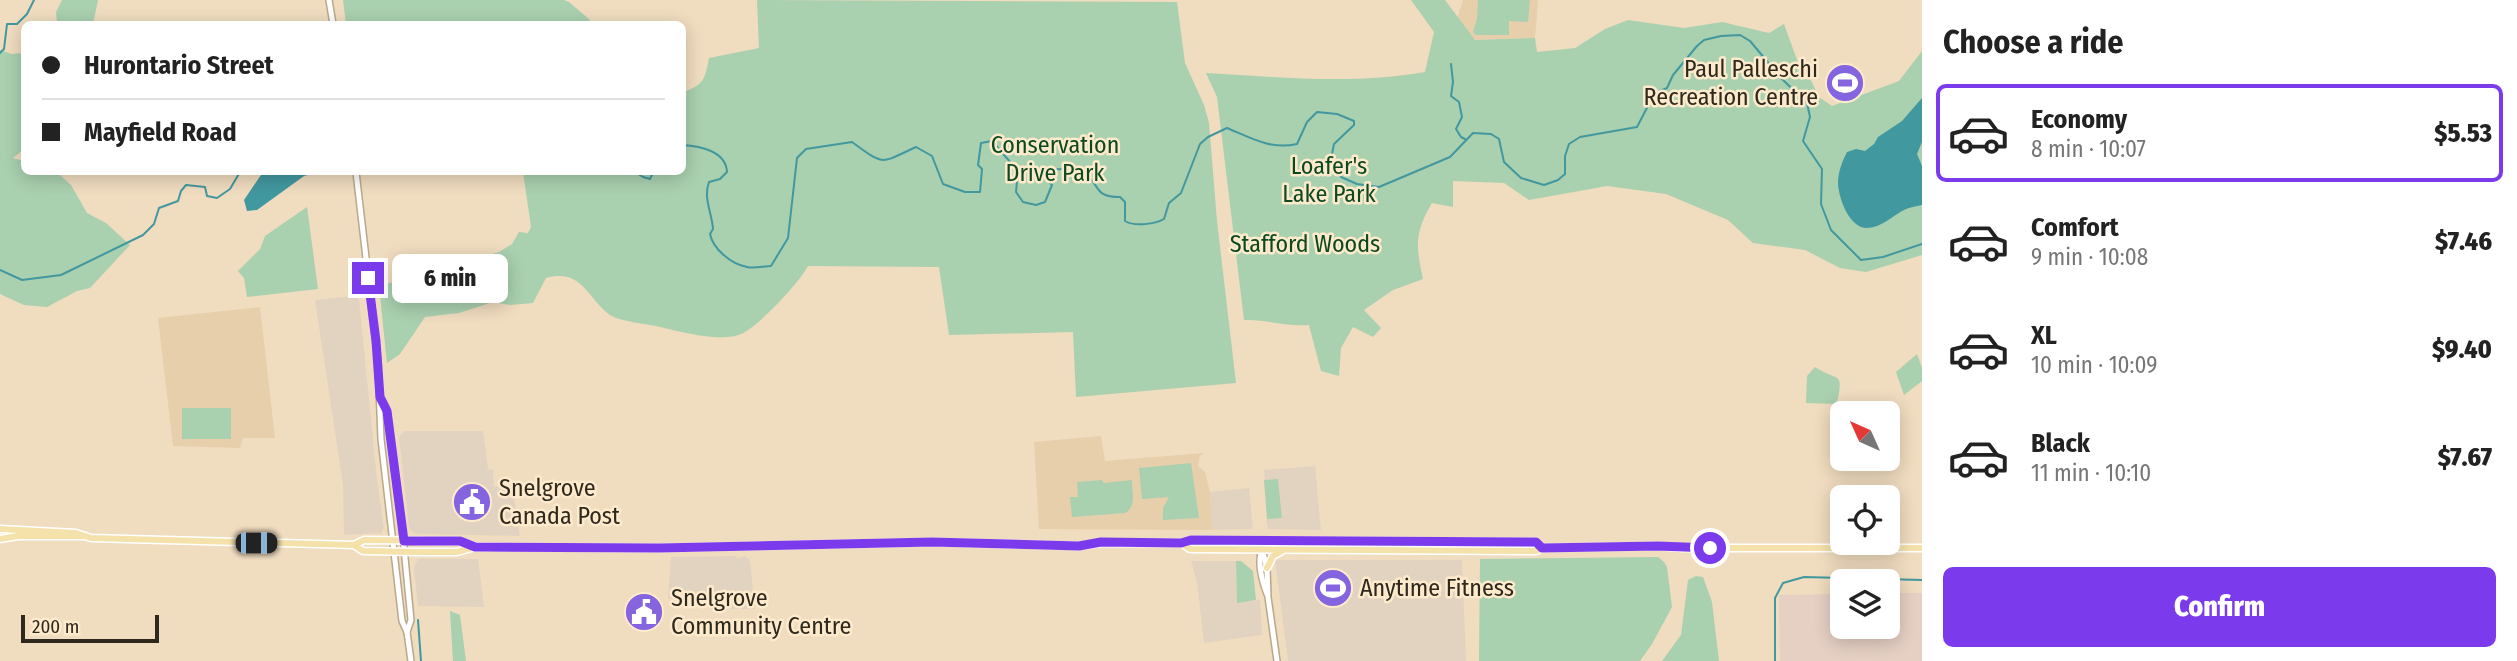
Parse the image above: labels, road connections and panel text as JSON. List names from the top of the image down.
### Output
{
  "parks": ["Conservation Drive Park", "Loafer's Lake Park", "Stafford Woods"],
  "places": {
    "sports": ["Paul Palleschi Recreation Centre", "Anytime Fitness"],
    "public building": ["Snelgrove Canada Post", "Snelgrove Community Centre"]
  },
  "scale_bar": "200 m",
  "north": "top left",
  "page": {
    "heading": "Choose a ride",
    "banner": ["Hurontario Street", "Mayfield Road"],
    "list": [
      {
        "name": "Economy",
        "note": "8 min · 10:07",
        "value": "$5.53"
      },
      {
        "name": "Comfort",
        "note": "9 min · 10:08",
        "value": "$7.46"
      },
      {
        "name": "XL",
        "note": "10 min · 10:09",
        "value": "$9.40"
      },
      {
        "name": "Black",
        "note": "11 min · 10:10",
        "value": "$7.67"
      }
    ],
    "bubble": "6 min",
    "buttons": "Confirm",
    "scale": "200 m"
  }
}
